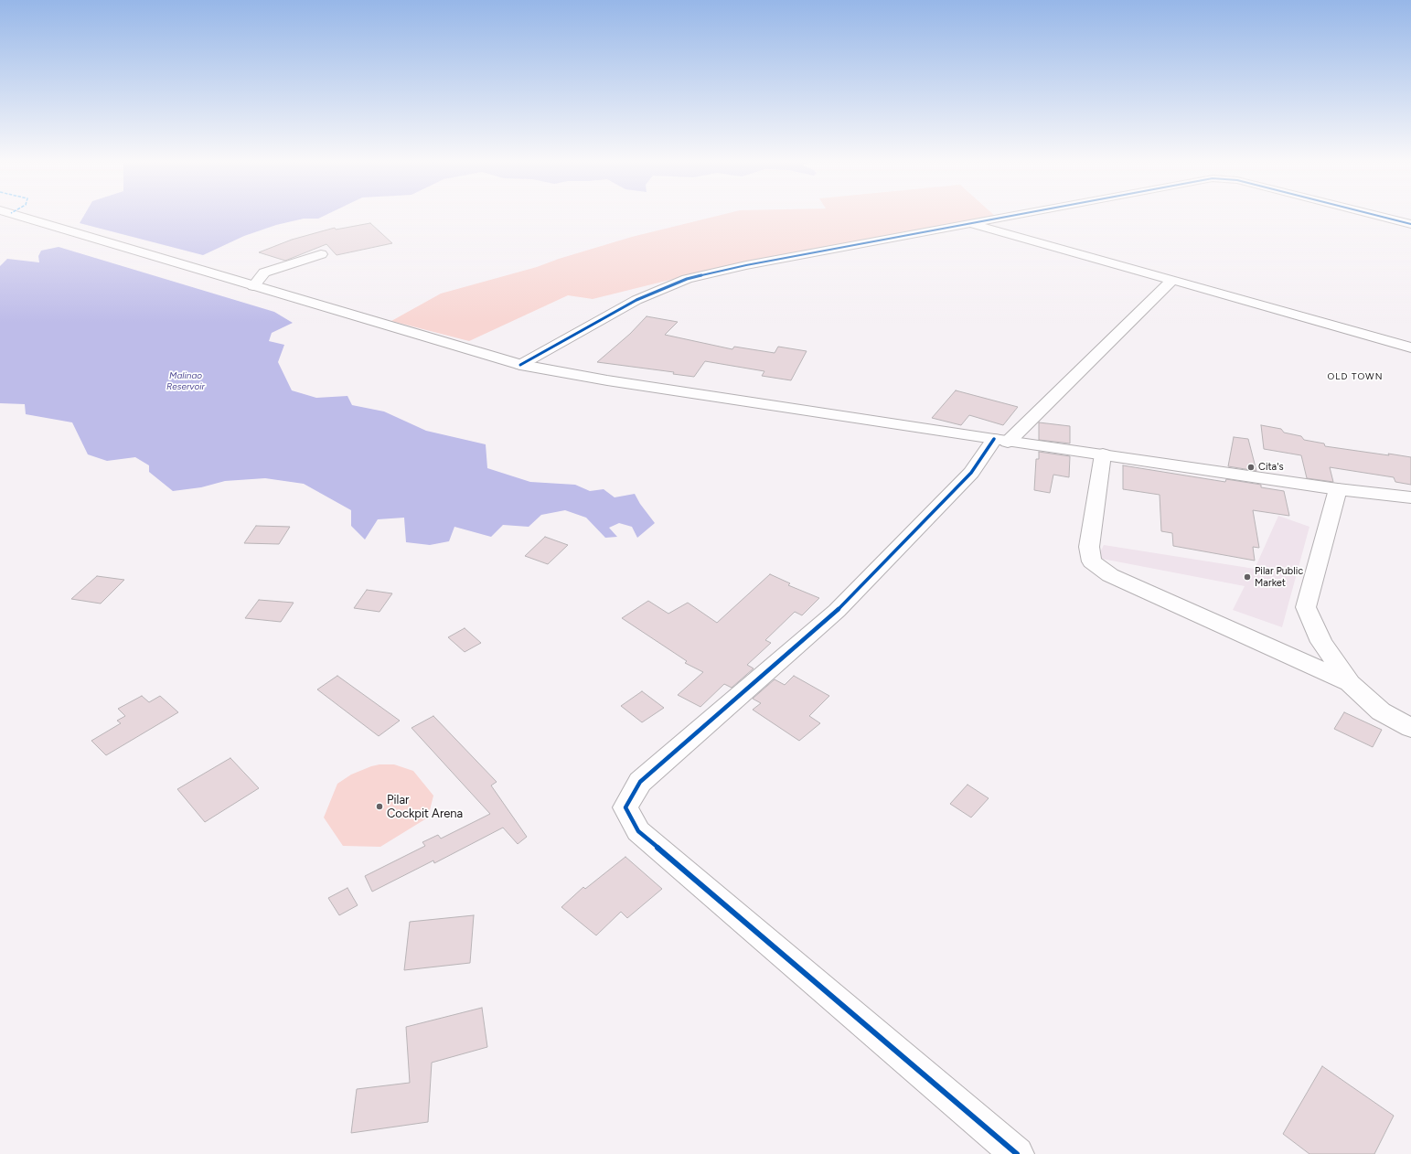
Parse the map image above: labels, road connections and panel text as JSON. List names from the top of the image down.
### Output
{
  "districts": ["OLD TOWN"],
  "water": ["Malinao Reservoir"],
  "places": ["Cita's", "Pilar Public Market", "Pilar Cockpit Arena"]
}
